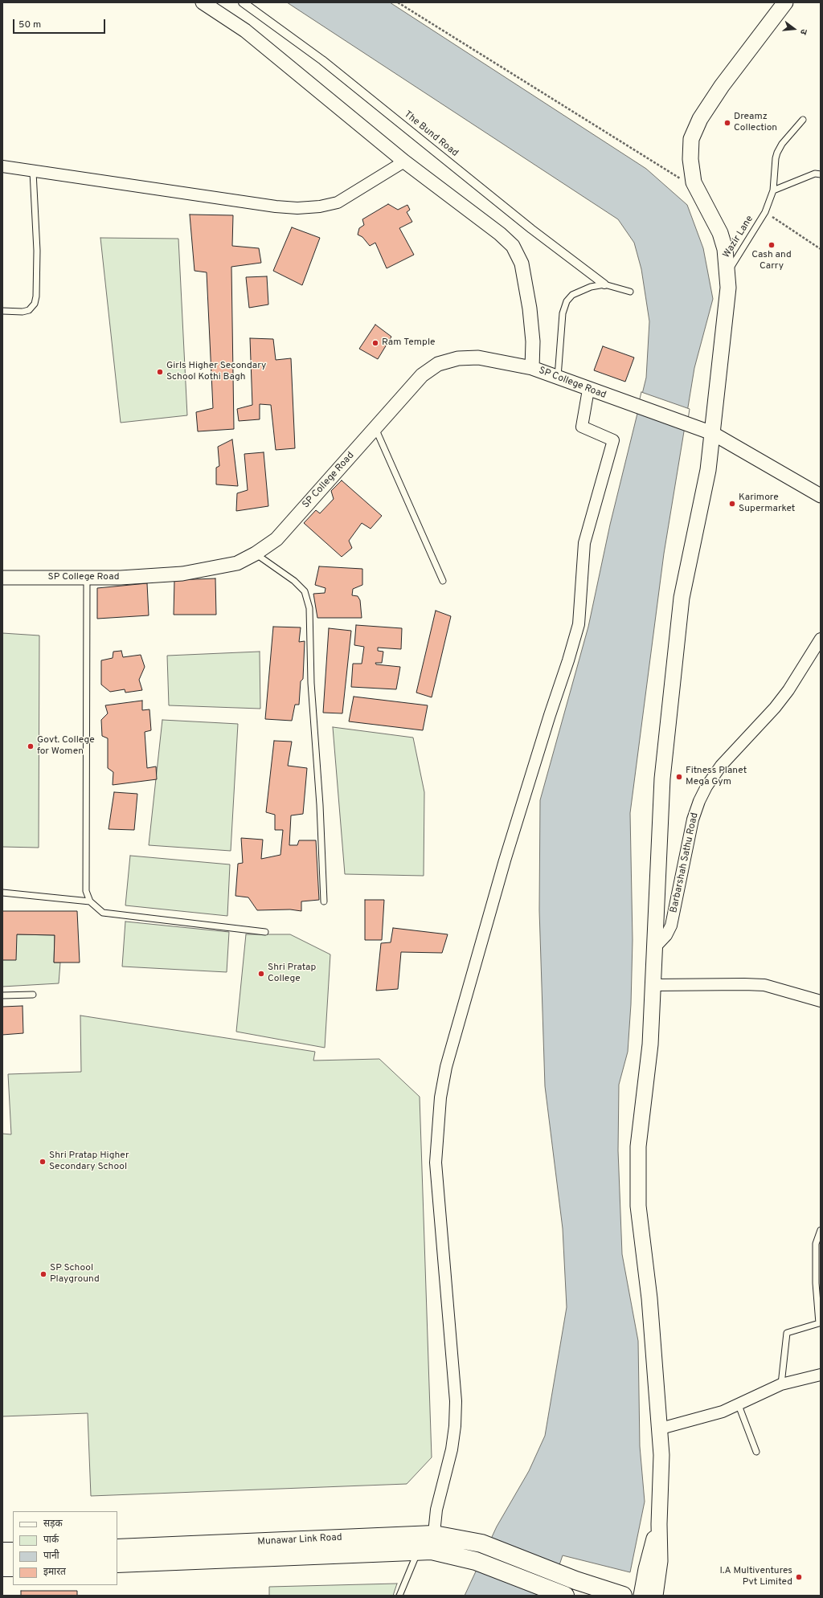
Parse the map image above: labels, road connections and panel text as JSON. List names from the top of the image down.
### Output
{
  "streets": {
    "main road": ["Munawar Link Road"],
    "street": ["The Bund Road", "SP College Road", "Barbarshah Sathu Road"],
    "lane": ["Wazir Lane"]
  },
  "places": [
    "Dreamz Collection",
    "Cash and Carry",
    "Ram Temple",
    "Girls Higher Secondary School Kothi Bagh",
    "Karimore Supermarket",
    "Govt. College for Women",
    "Fitness Planet Mega Gym",
    "Shri Pratap College",
    "Shri Pratap Higher Secondary School",
    "SP School Playground",
    "I.A Multiventures Pvt Limited"
  ],
  "legend": [
    "सड़क",
    "पार्क",
    "पानी",
    "इमारत"
  ],
  "scale_bar": "50 m",
  "north": "right"
}
